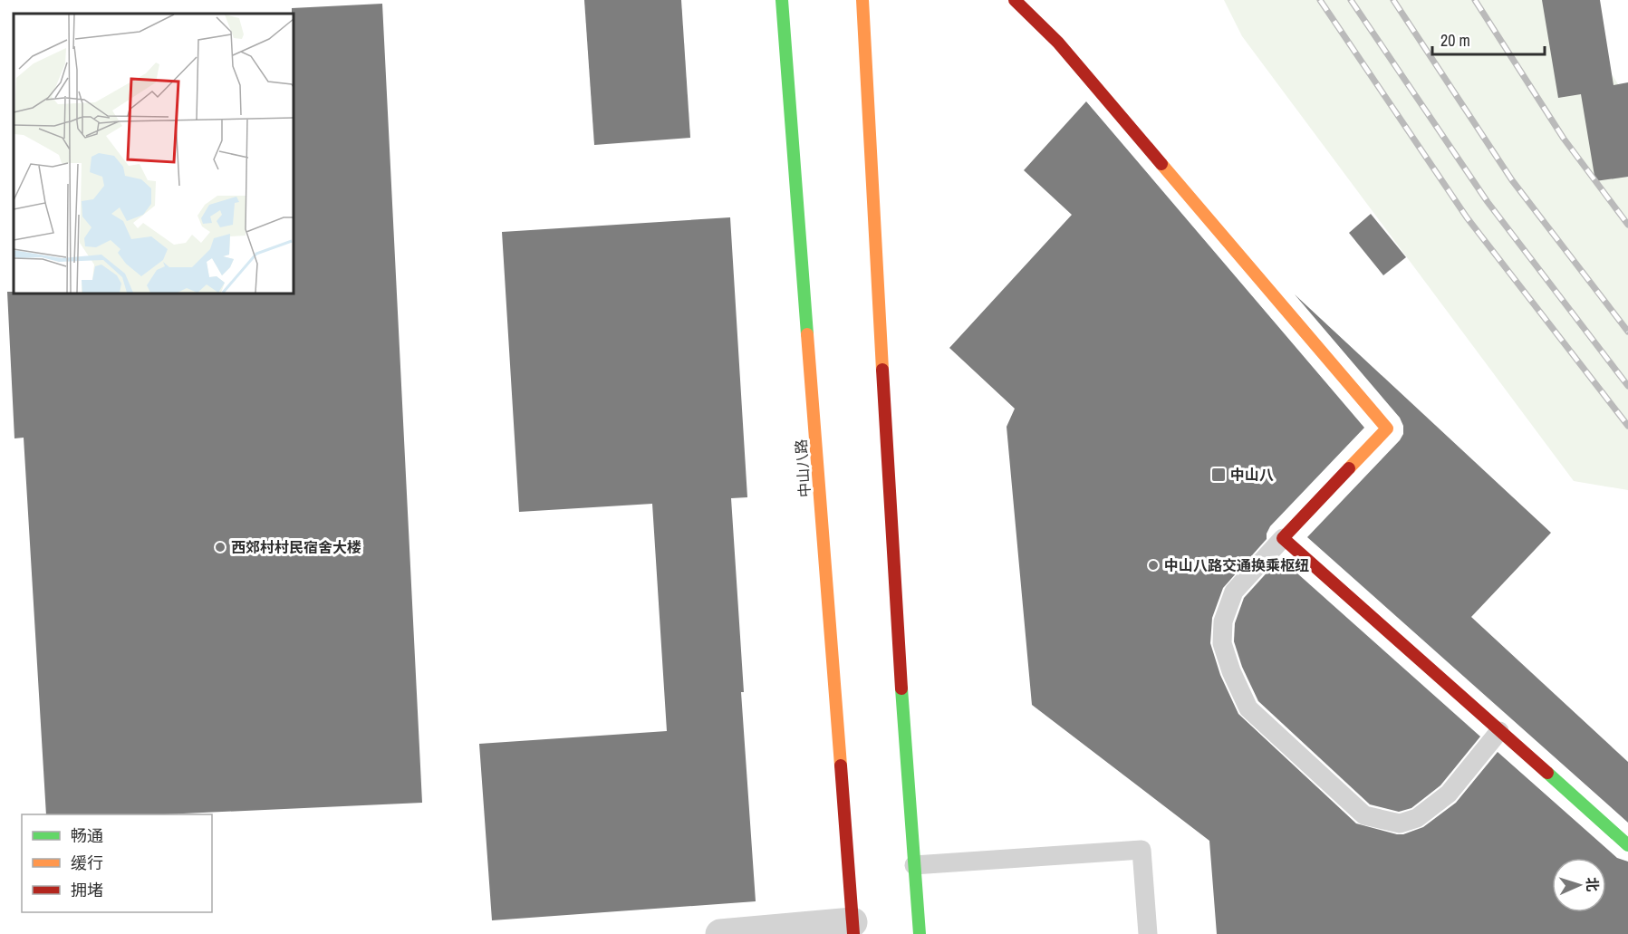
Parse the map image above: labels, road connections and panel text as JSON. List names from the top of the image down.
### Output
{
  "streets": {
    "main road": ["中山八路"]
  },
  "places": {
    "transit": ["中山八"],
    "other": ["西郊村村民宿舍大楼", "中山八路交通换乘枢纽"]
  },
  "legend": ["畅通", "缓行", "拥堵"],
  "scale_bar": "20 m",
  "north": "right"
}
